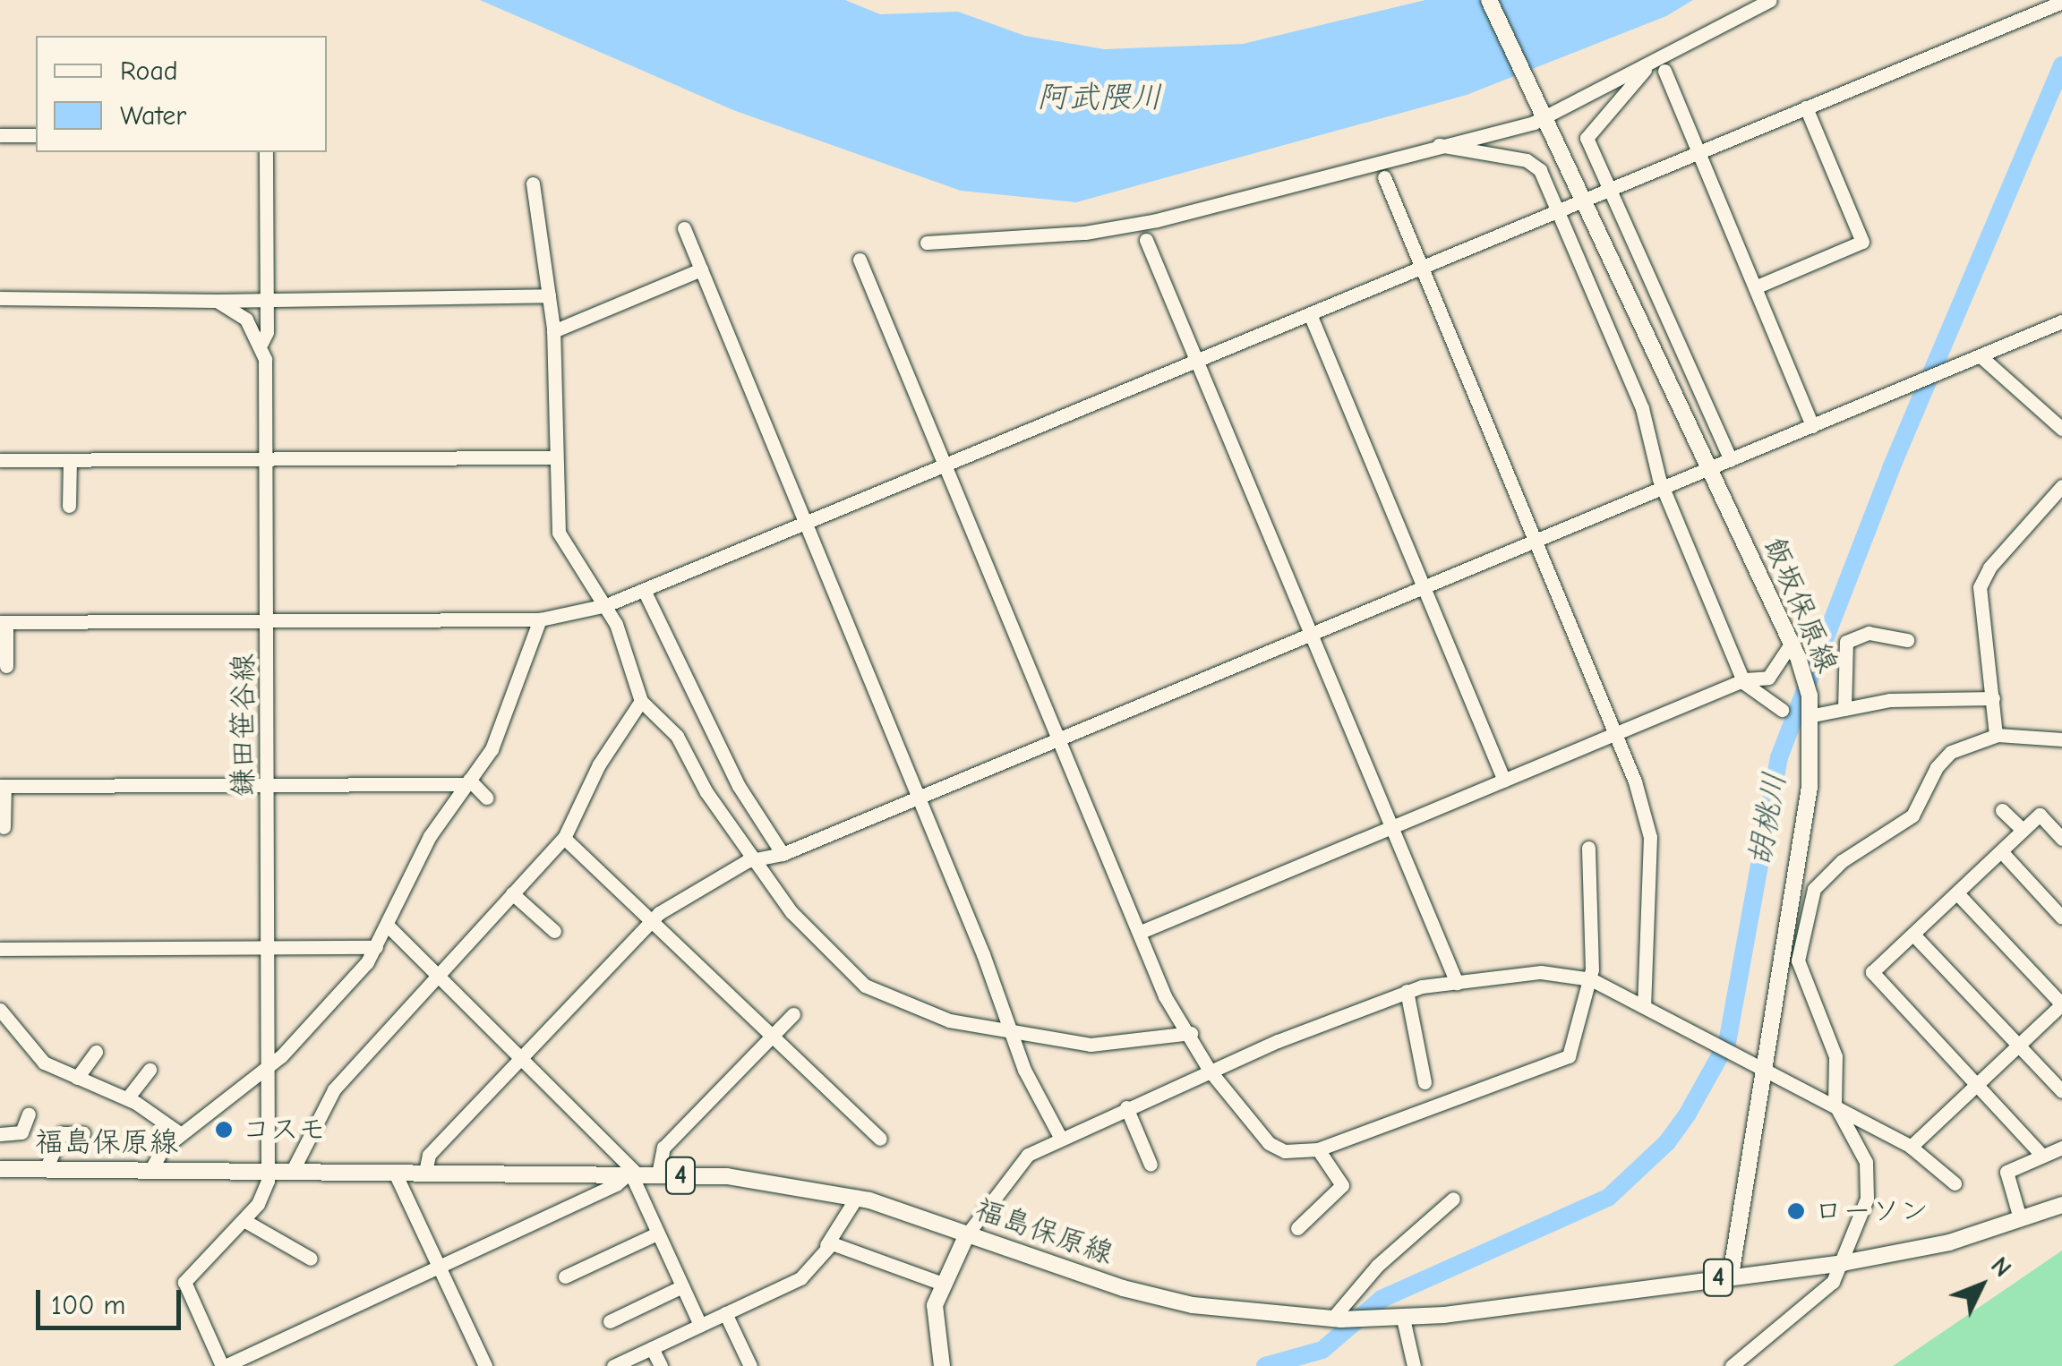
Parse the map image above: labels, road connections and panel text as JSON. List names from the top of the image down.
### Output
{
  "streets": {
    "main road": ["飯坂保原線", "福島保原線", "4"],
    "street": ["鎌田笹谷線"]
  },
  "crossings": [
    ["飯坂保原線", "福島保原線"],
    ["鎌田笹谷線", "福島保原線"]
  ],
  "water": ["阿武隈川", "胡桃川"],
  "places": ["コスモ", "ローソン"],
  "legend": ["Road", "Water"],
  "scale_bar": "100 m",
  "north": "top right"
}
